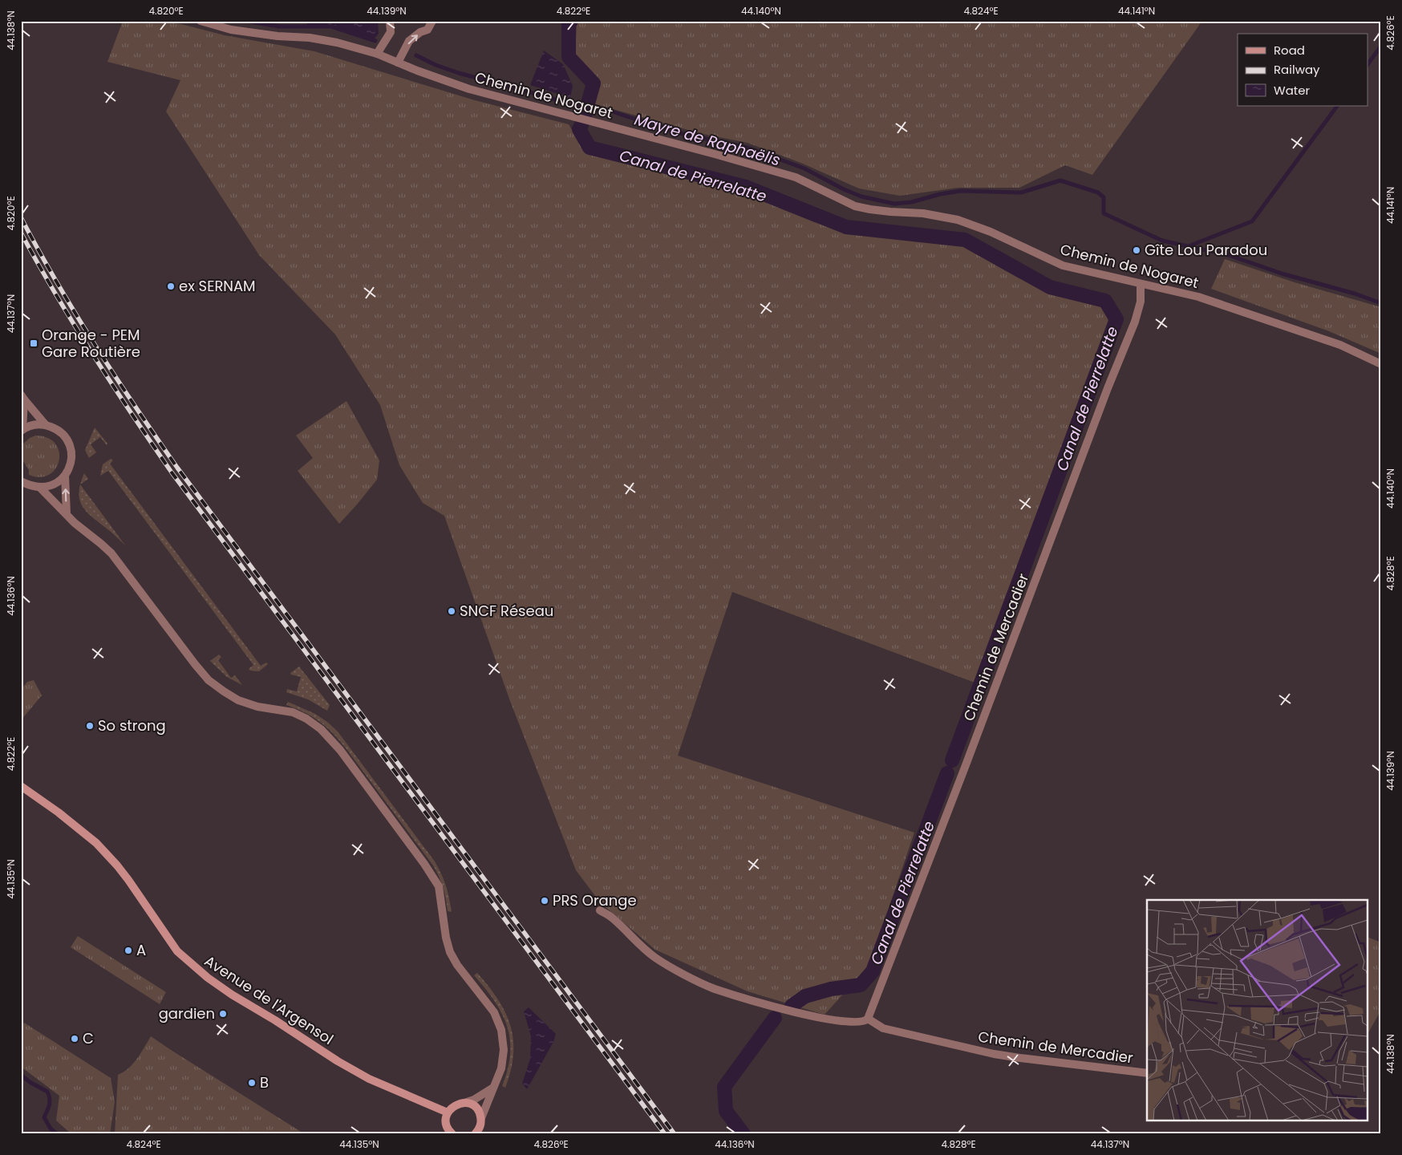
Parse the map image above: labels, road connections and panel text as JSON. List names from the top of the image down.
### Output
{
  "streets": {
    "street": ["Chemin de Nogaret", "Chemin de Mercadier", "Avenue de l'Argensol"]
  },
  "crossings": [
    ["Chemin de Nogaret", "Chemin de Mercadier"]
  ],
  "water": ["Mayre de Raphaëlis", "Canal de Pierrelatte"],
  "places": {
    "other": [
      "Gîte Lou Paradou",
      "ex SERNAM",
      "SNCF Réseau",
      "So strong",
      "PRS Orange",
      "A",
      "gardien",
      "C",
      "B"
    ],
    "transit": ["Orange - PEM Gare Routière"]
  },
  "legend": ["Road", "Railway", "Water"],
  "coordinates": [
    "4.820°E",
    "44.139°N",
    "4.822°E",
    "44.140°N",
    "4.824°E",
    "44.141°N",
    "44.138°N",
    "4.826°E",
    "44.137°N",
    "4.828°E",
    "44.136°N",
    "44.135°N"
  ]
}
